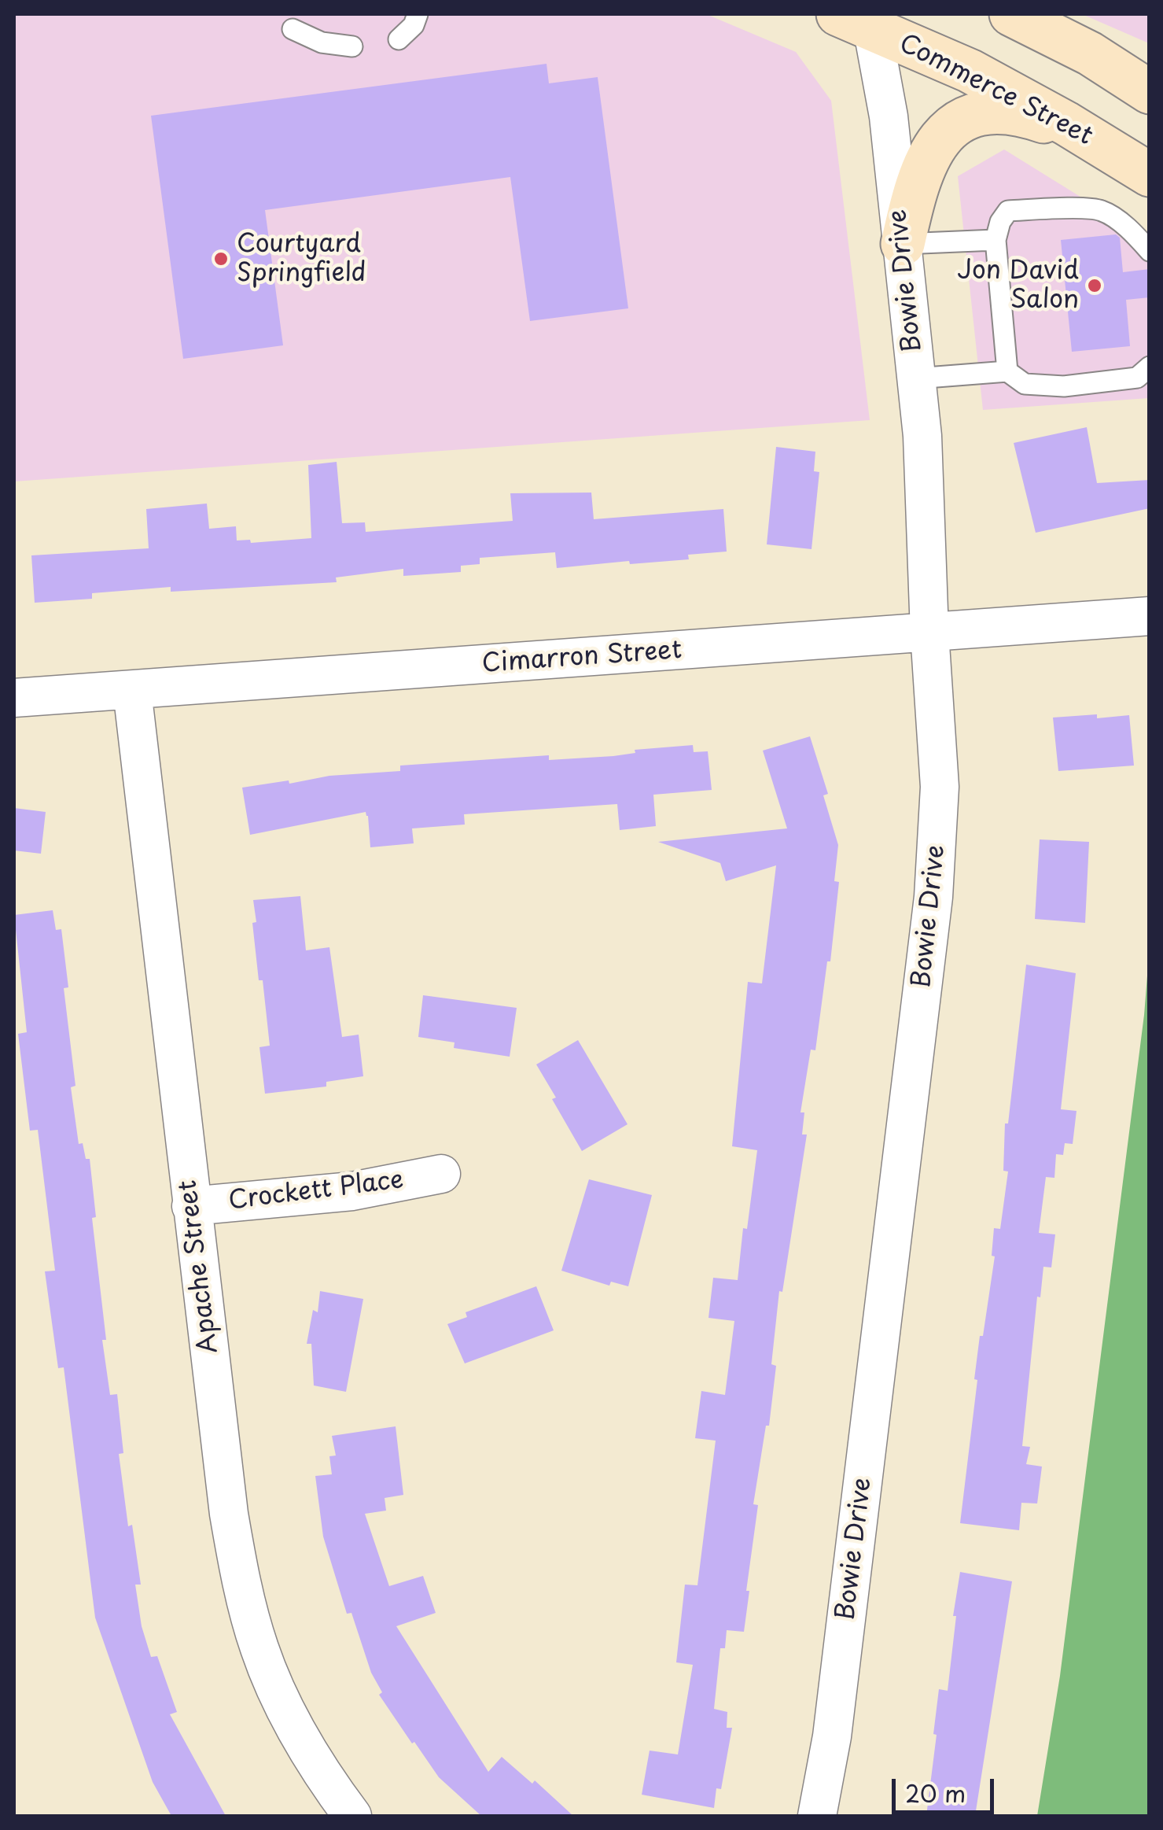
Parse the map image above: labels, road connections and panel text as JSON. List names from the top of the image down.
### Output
{
  "streets": {
    "main road": ["Commerce Street"],
    "street": [
      "Bowie Drive",
      "Cimarron Street",
      "Crockett Place",
      "Apache Street"
    ]
  },
  "crossings": [
    ["Commerce Street", "Bowie Drive"],
    ["Bowie Drive", "Cimarron Street"],
    ["Cimarron Street", "Apache Street"],
    ["Crockett Place", "Apache Street"]
  ],
  "places": ["Courtyard Springfield", "Jon David Salon"],
  "scale_bar": "20 m"
}
